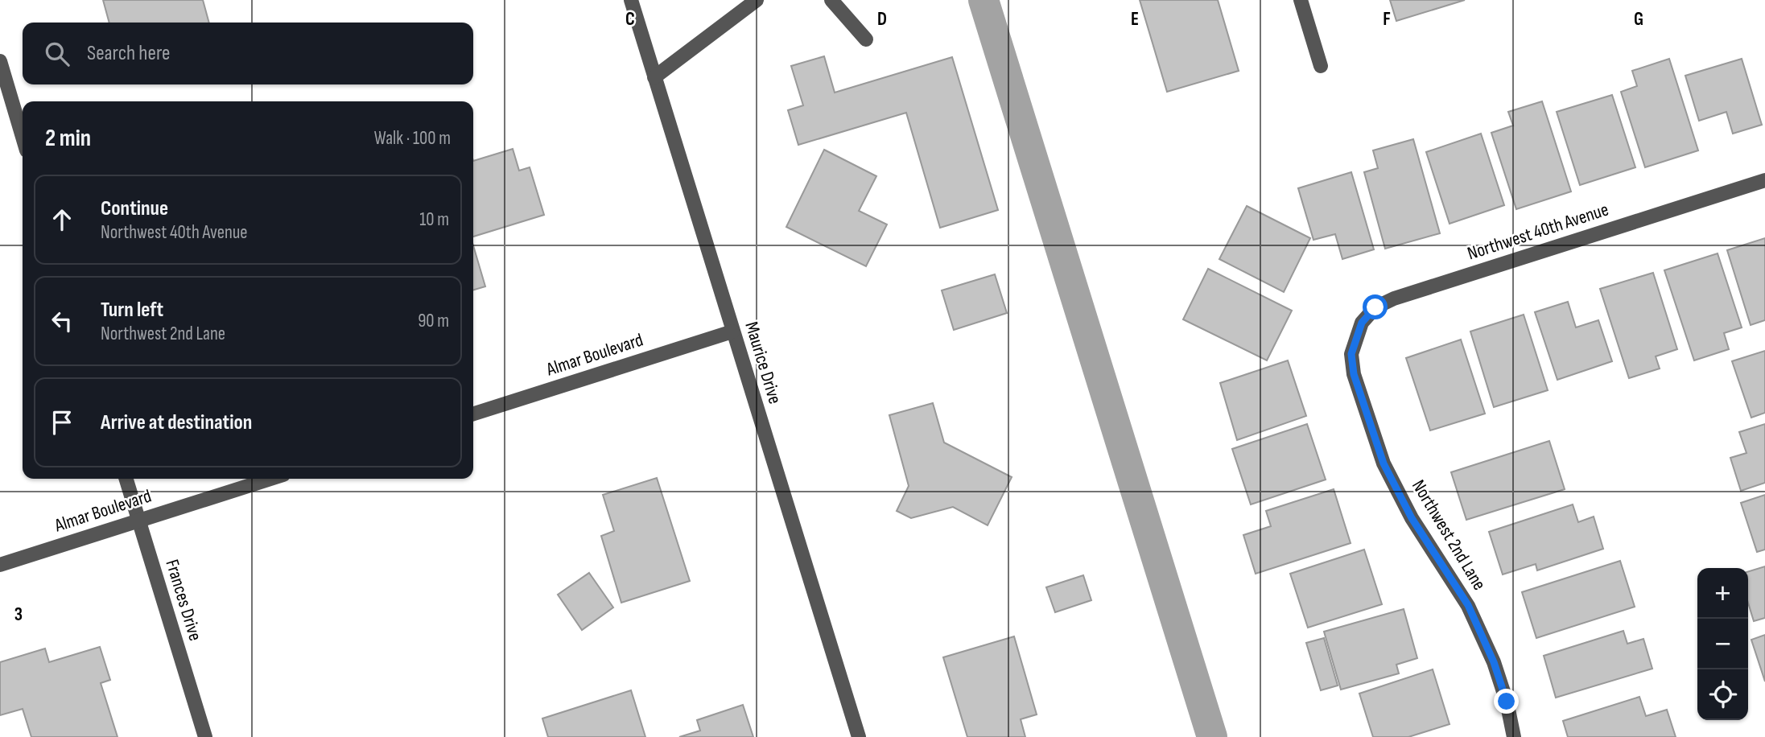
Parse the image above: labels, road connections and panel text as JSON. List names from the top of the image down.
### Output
{
  "streets": {
    "street": [
      "Northwest 40th Avenue",
      "Almar Boulevard",
      "Maurice Drive",
      "Northwest 2nd Lane",
      "Frances Drive"
    ]
  },
  "crossings": [
    ["Northwest 40th Avenue", "Northwest 2nd Lane"],
    ["Almar Boulevard", "Maurice Drive"],
    ["Almar Boulevard", "Frances Drive"]
  ],
  "page": {
    "search": "Search here",
    "heading": ["2 min", "Walk · 100 m"],
    "list": [
      ["Continue", "Northwest 40th Avenue", "10 m"],
      ["Turn left", "Northwest 2nd Lane", "90 m"],
      "Arrive at destination"
    ],
    "map_buttons": ["+", "−"]
  },
  "grid": {
    "columns": [
      "C",
      "D",
      "E",
      "F",
      "G"
    ],
    "rows": ["3"]
  }
}
